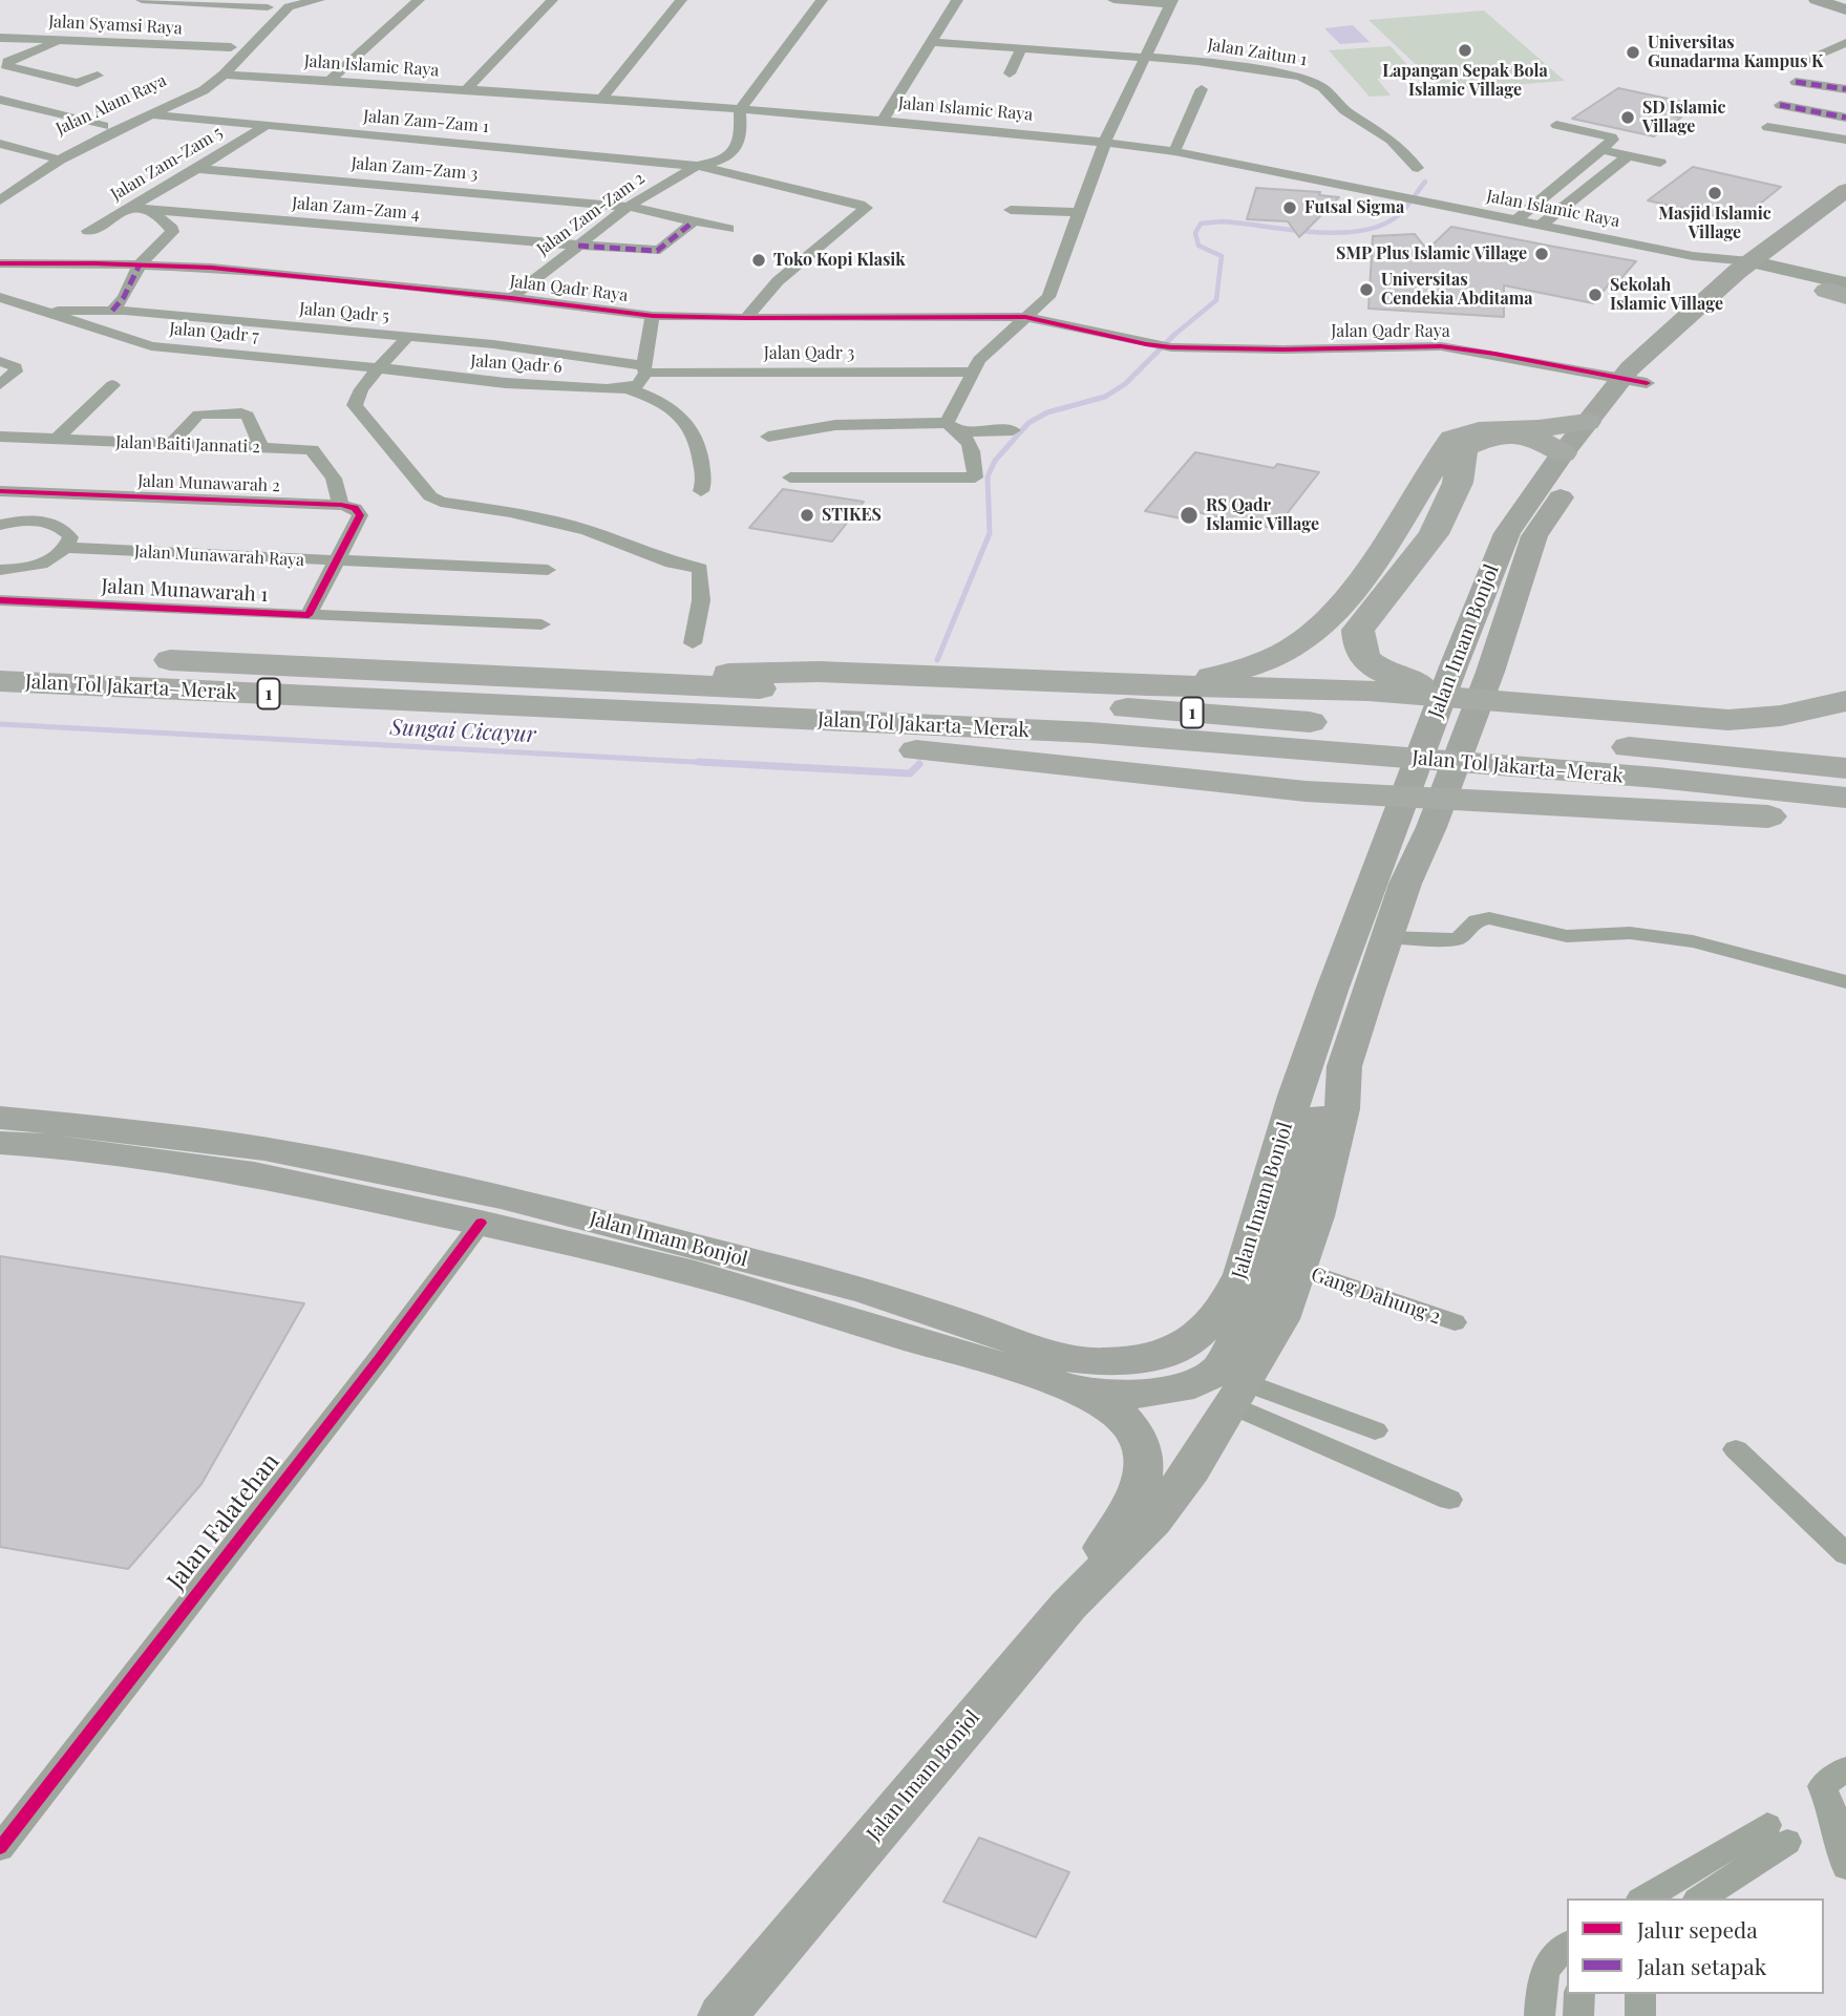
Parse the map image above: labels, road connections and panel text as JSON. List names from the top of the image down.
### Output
{
  "streets": {
    "highway": ["Jalan Tol Jakarta–Merak", "1"],
    "main road": ["Jalan Imam Bonjol"],
    "street": [
      "Jalan Syamsi Raya",
      "Jalan Zaitun 1",
      "Jalan Islamic Raya",
      "Jalan Alam Raya",
      "Jalan Zam-Zam 1",
      "Jalan Zam-Zam 5",
      "Jalan Zam-Zam 3",
      "Jalan Zam-Zam 4",
      "Jalan Zam-Zam 2",
      "Jalan Qadr Raya",
      "Jalan Qadr 5",
      "Jalan Qadr 7",
      "Jalan Qadr 3",
      "Jalan Qadr 6",
      "Jalan Baiti Jannati 2",
      "Jalan Munawarah 2",
      "Jalan Munawarah Raya",
      "Jalan Munawarah 1",
      "Gang Dahung 2",
      "Jalan Falatehan"
    ]
  },
  "crossings": [
    ["Jalan Syamsi Raya", "Jalan Alam Raya"],
    ["Jalan Islamic Raya", "Jalan Imam Bonjol"],
    ["Jalan Zam-Zam 1", "Jalan Zam-Zam 5"],
    ["Jalan Zam-Zam 1", "Jalan Zam-Zam 2"],
    ["Jalan Zam-Zam 1", "Jalan Qadr Raya"],
    ["Jalan Zam-Zam 5", "Jalan Zam-Zam 3"],
    ["Jalan Zam-Zam 5", "Jalan Zam-Zam 4"],
    ["Jalan Zam-Zam 3", "Jalan Zam-Zam 4"],
    ["Jalan Zam-Zam 3", "Jalan Zam-Zam 2"],
    ["Jalan Zam-Zam 4", "Jalan Zam-Zam 2"],
    ["Jalan Zam-Zam 2", "Jalan Qadr Raya"],
    ["Jalan Qadr Raya", "Jalan Imam Bonjol"],
    ["Jalan Qadr 5", "Jalan Qadr 7"],
    ["Jalan Qadr 5", "Jalan Qadr 3"],
    ["Jalan Qadr 5", "Jalan Qadr 6"],
    ["Jalan Qadr 7", "Jalan Qadr 6"],
    ["Jalan Qadr 3", "Jalan Qadr 6"],
    ["Jalan Baiti Jannati 2", "Jalan Munawarah 2"],
    ["Jalan Imam Bonjol", "Gang Dahung 2"],
    ["Jalan Imam Bonjol", "Jalan Falatehan"]
  ],
  "water": ["Sungai Cicayur"],
  "places": [
    "Lapangan Sepak Bola Islamic Village",
    "Universitas Gunadarma Kampus K",
    "SD Islamic Village",
    "Masjid Islamic Village",
    "Futsal Sigma",
    "SMP Plus Islamic Village",
    "Toko Kopi Klasik",
    "Universitas Cendekia Abditama",
    "Sekolah Islamic Village",
    "STIKES",
    "RS Qadr Islamic Village"
  ],
  "legend": ["Jalur sepeda", "Jalan setapak"]
}
